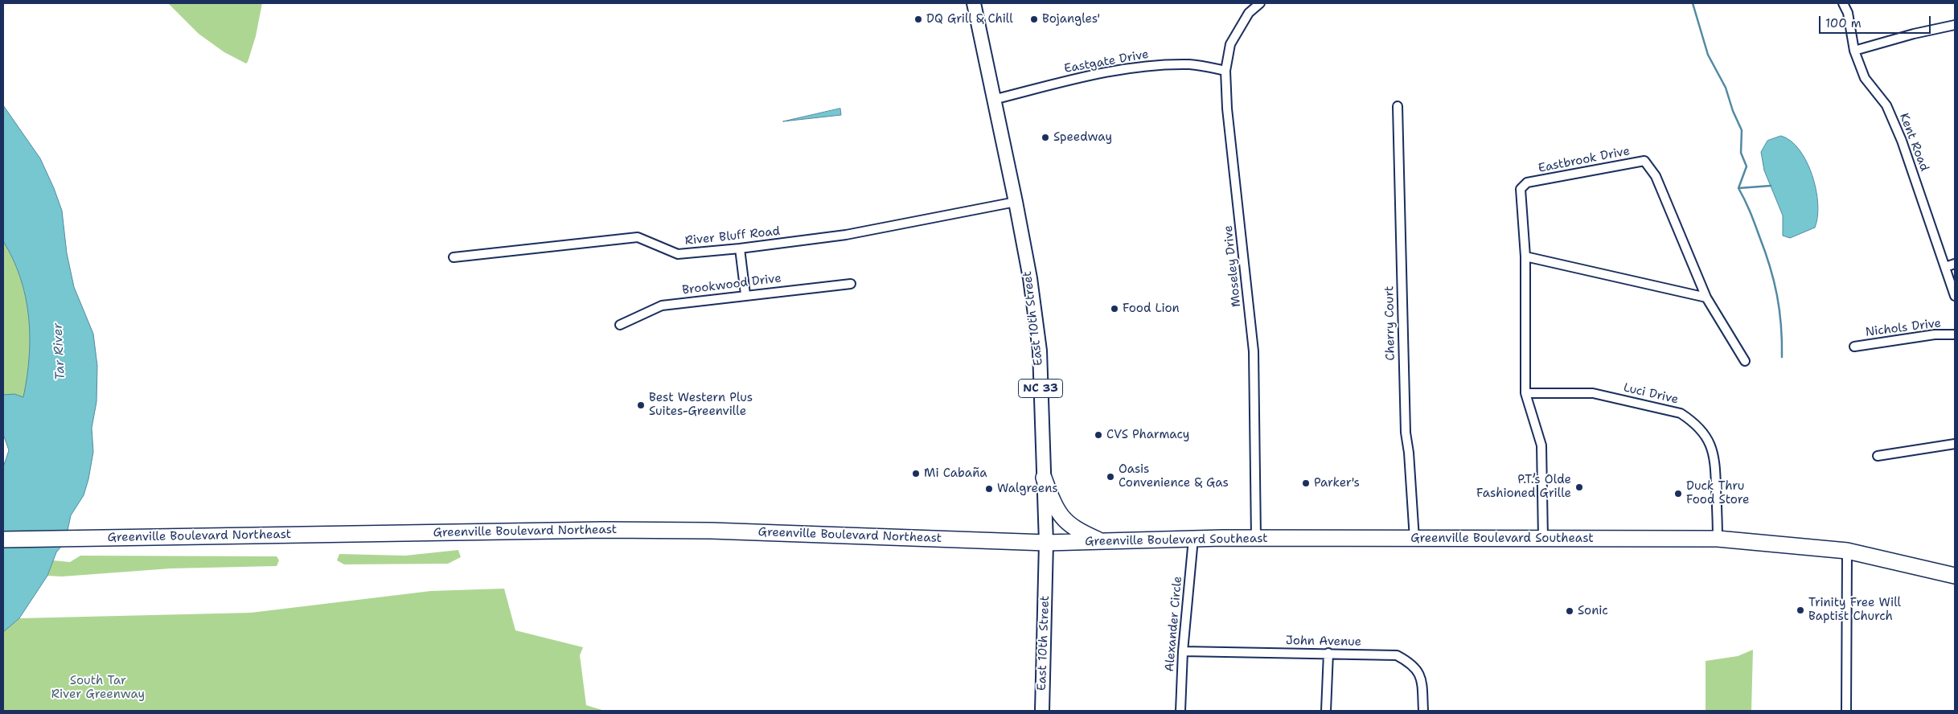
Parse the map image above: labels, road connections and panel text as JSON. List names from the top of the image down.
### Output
{
  "streets": {
    "highway": ["Greenville Boulevard Northeast", "Greenville Boulevard Southeast"],
    "main road": ["East 10th Street", "NC 33"],
    "street": [
      "Eastgate Drive",
      "Kent Road",
      "Eastbrook Drive",
      "River Bluff Road",
      "Moseley Drive",
      "Brookwood Drive",
      "Cherry Court",
      "Nichols Drive",
      "Luci Drive",
      "Alexander Circle",
      "John Avenue"
    ]
  },
  "crossings": [
    ["Eastgate Drive", "Moseley Drive"],
    ["Eastgate Drive", "East 10th Street"],
    ["Eastbrook Drive", "Luci Drive"],
    ["Eastbrook Drive", "Greenville Boulevard Southeast"],
    ["River Bluff Road", "East 10th Street"],
    ["Moseley Drive", "Greenville Boulevard Southeast"],
    ["East 10th Street", "Greenville Boulevard Northeast"],
    ["East 10th Street", "Greenville Boulevard Southeast"],
    ["Cherry Court", "Greenville Boulevard Southeast"],
    ["Luci Drive", "Greenville Boulevard Southeast"],
    ["Greenville Boulevard Northeast", "Greenville Boulevard Southeast"],
    ["Greenville Boulevard Southeast", "Alexander Circle"],
    ["Alexander Circle", "John Avenue"]
  ],
  "water": ["Tar River"],
  "parks": ["South Tar River Greenway"],
  "places": [
    "DQ Grill & Chill",
    "Bojangles'",
    "Speedway",
    "Food Lion",
    "Best Western Plus Suites-Greenville",
    "CVS Pharmacy",
    "Mi Cabaña",
    "Oasis Convenience & Gas",
    "Parker's",
    "P.T.’s Olde Fashioned Grille",
    "Walgreens",
    "Duck Thru Food Store",
    "Trinity Free Will Baptist Church",
    "Sonic"
  ],
  "scale_bar": "100 m"
}
